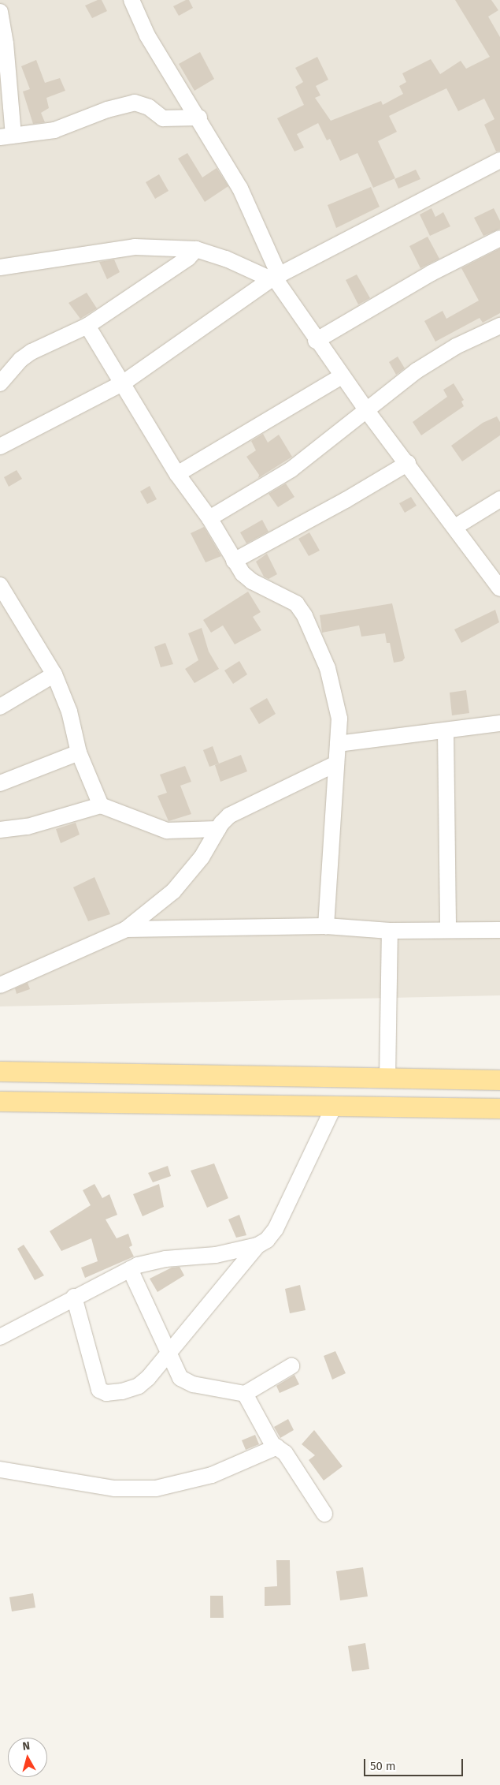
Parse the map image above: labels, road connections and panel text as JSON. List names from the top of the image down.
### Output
{
  "scale_bar": "50 m",
  "north": "top"
}
